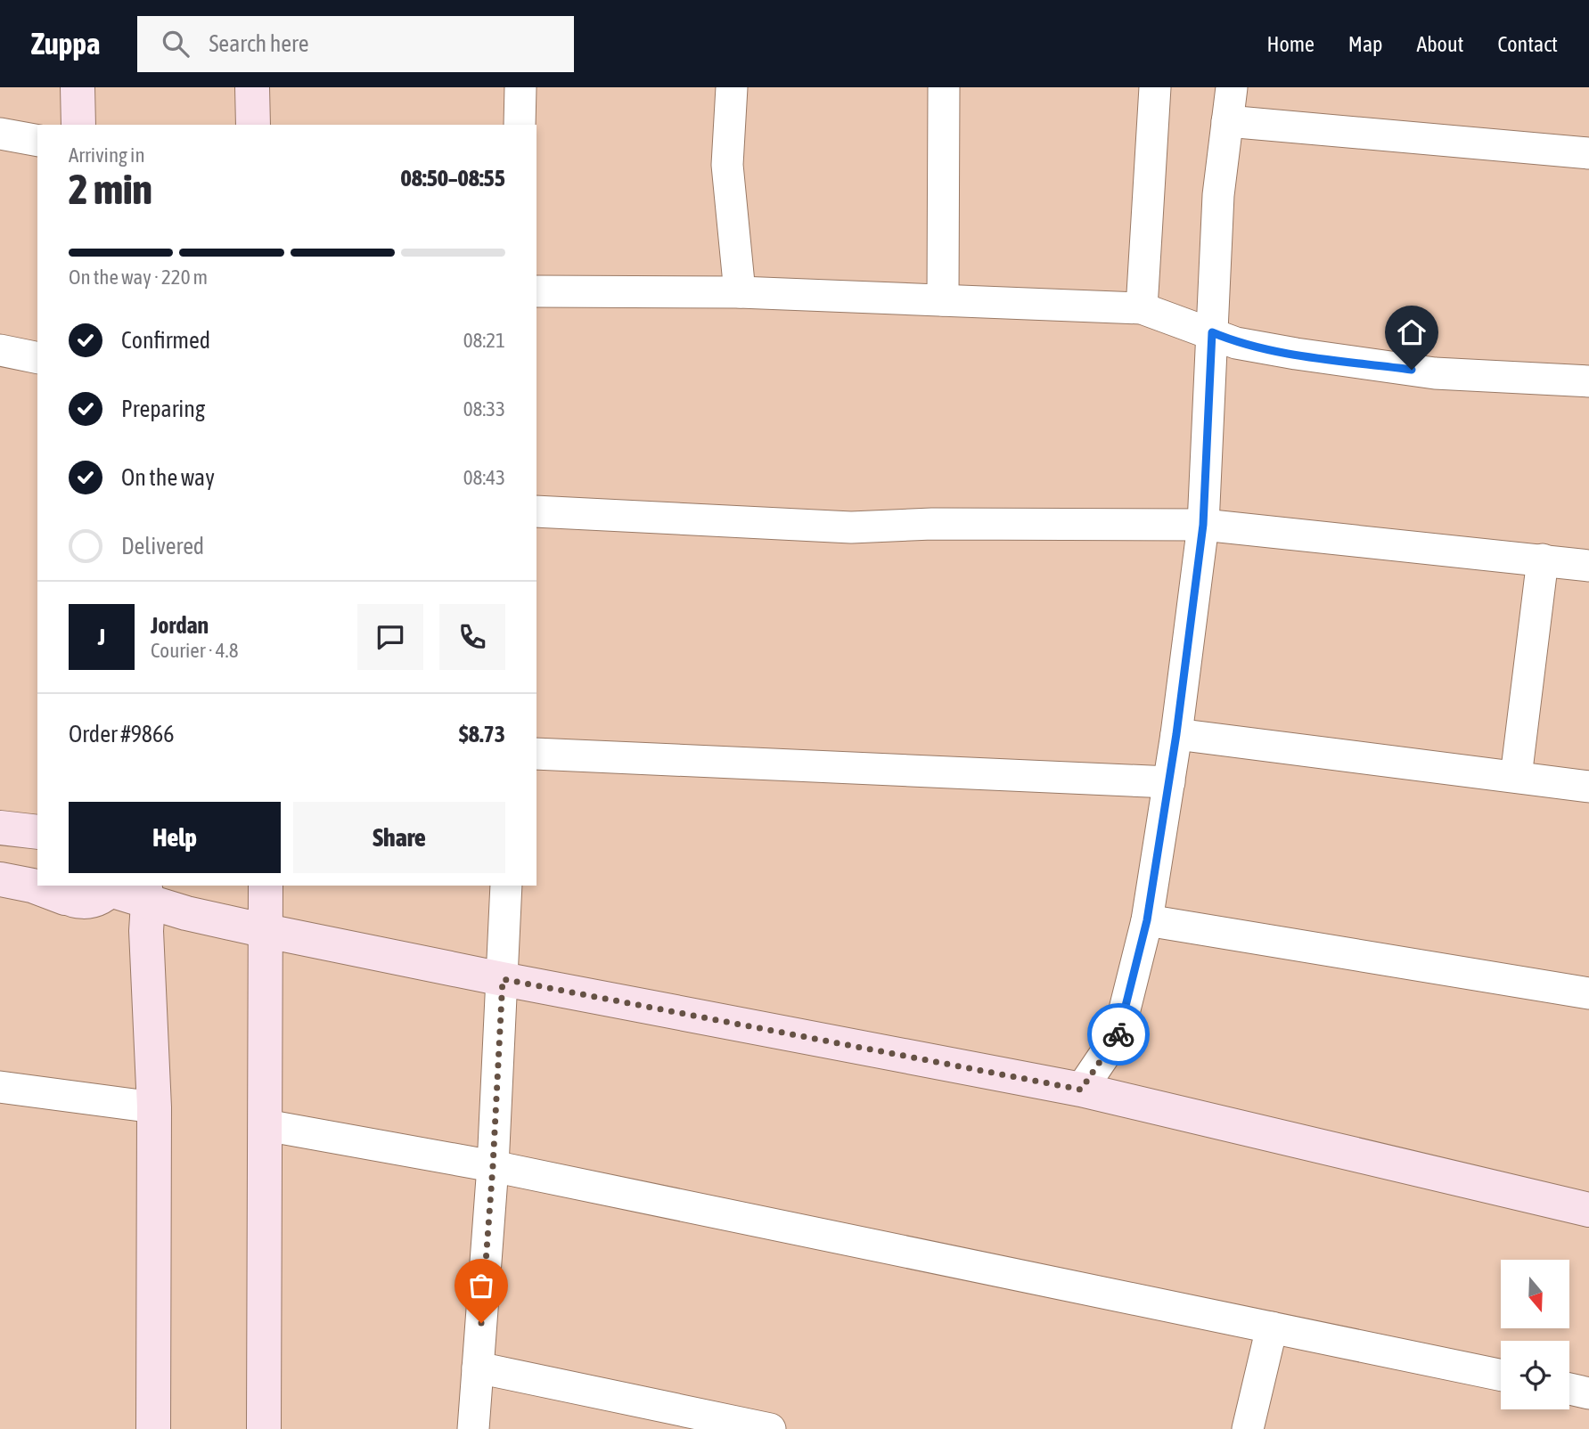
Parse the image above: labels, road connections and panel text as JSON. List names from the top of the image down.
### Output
{
  "north": "bottom",
  "page": {
    "header": "Zuppa",
    "search": "Search here",
    "nav": [
      "Home",
      "Map",
      "About",
      "Contact"
    ],
    "heading": ["2 min", "Arriving in", "08:50–08:55"],
    "panel": [
      "Jordan",
      "Courier · 4.8",
      "Order #9866",
      "$8.73"
    ],
    "bar": "On the way · 220 m",
    "list": [
      ["Confirmed", "08:21"],
      ["Preparing", "08:33"],
      ["On the way", "08:43"],
      "Delivered"
    ],
    "round": "J",
    "buttons": ["Help", "Share"]
  }
}
